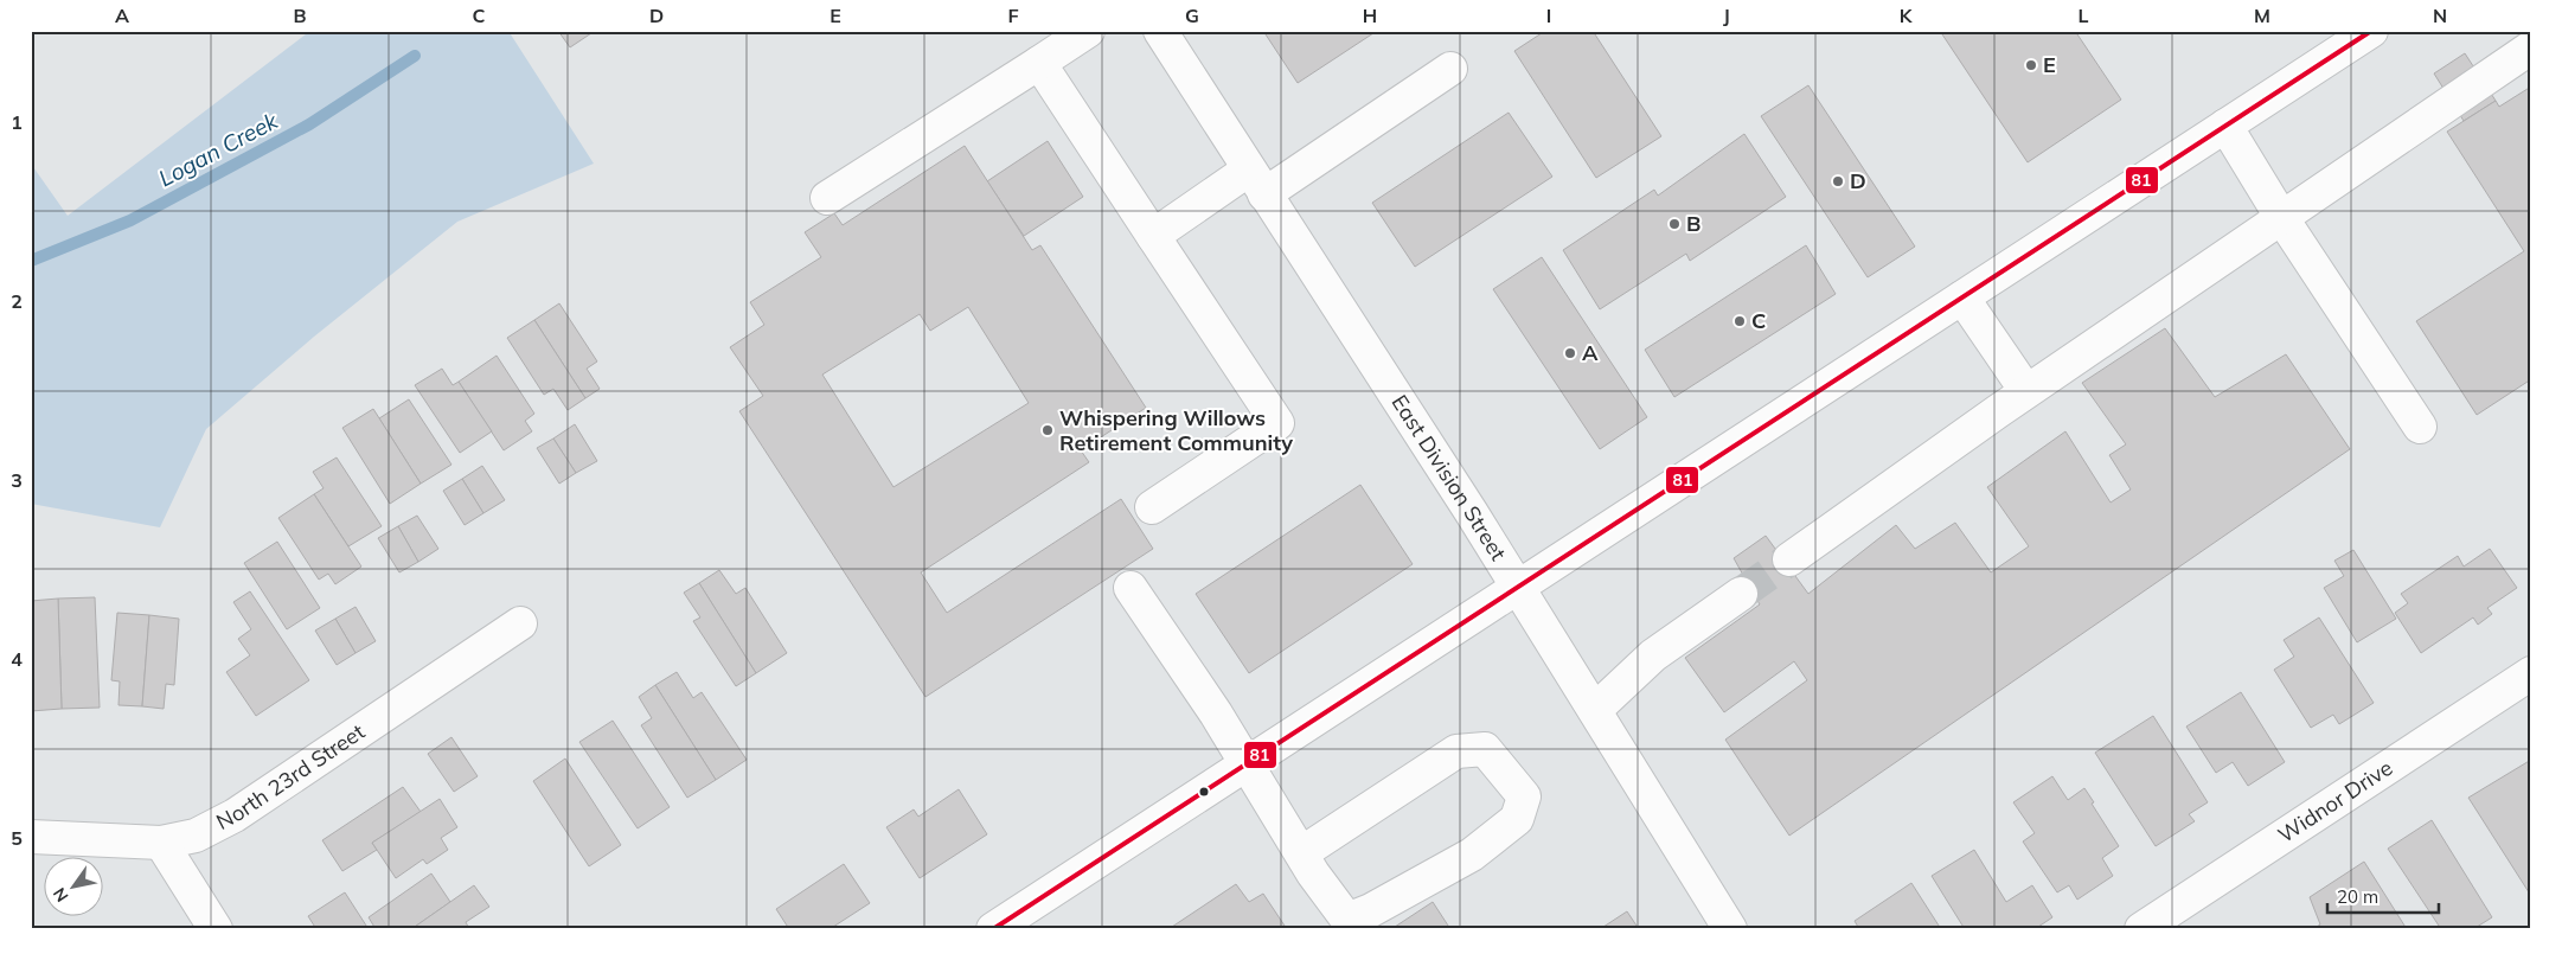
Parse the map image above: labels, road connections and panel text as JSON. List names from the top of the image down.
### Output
{
  "streets": {
    "street": ["East Division Street", "North 23rd Street", "Widnor Drive"]
  },
  "water": ["Logan Creek"],
  "places": [
    "E",
    "D",
    "B",
    "C",
    "A",
    "Whispering Willows Retirement Community"
  ],
  "lines": ["transit line 81"],
  "scale_bar": "20 m",
  "north": "bottom left",
  "grid": {
    "columns": [
      "A",
      "B",
      "C",
      "D",
      "E",
      "F",
      "G",
      "H",
      "I",
      "J",
      "K",
      "L",
      "M",
      "N"
    ],
    "rows": [
      "1",
      "2",
      "3",
      "4",
      "5"
    ]
  }
}
